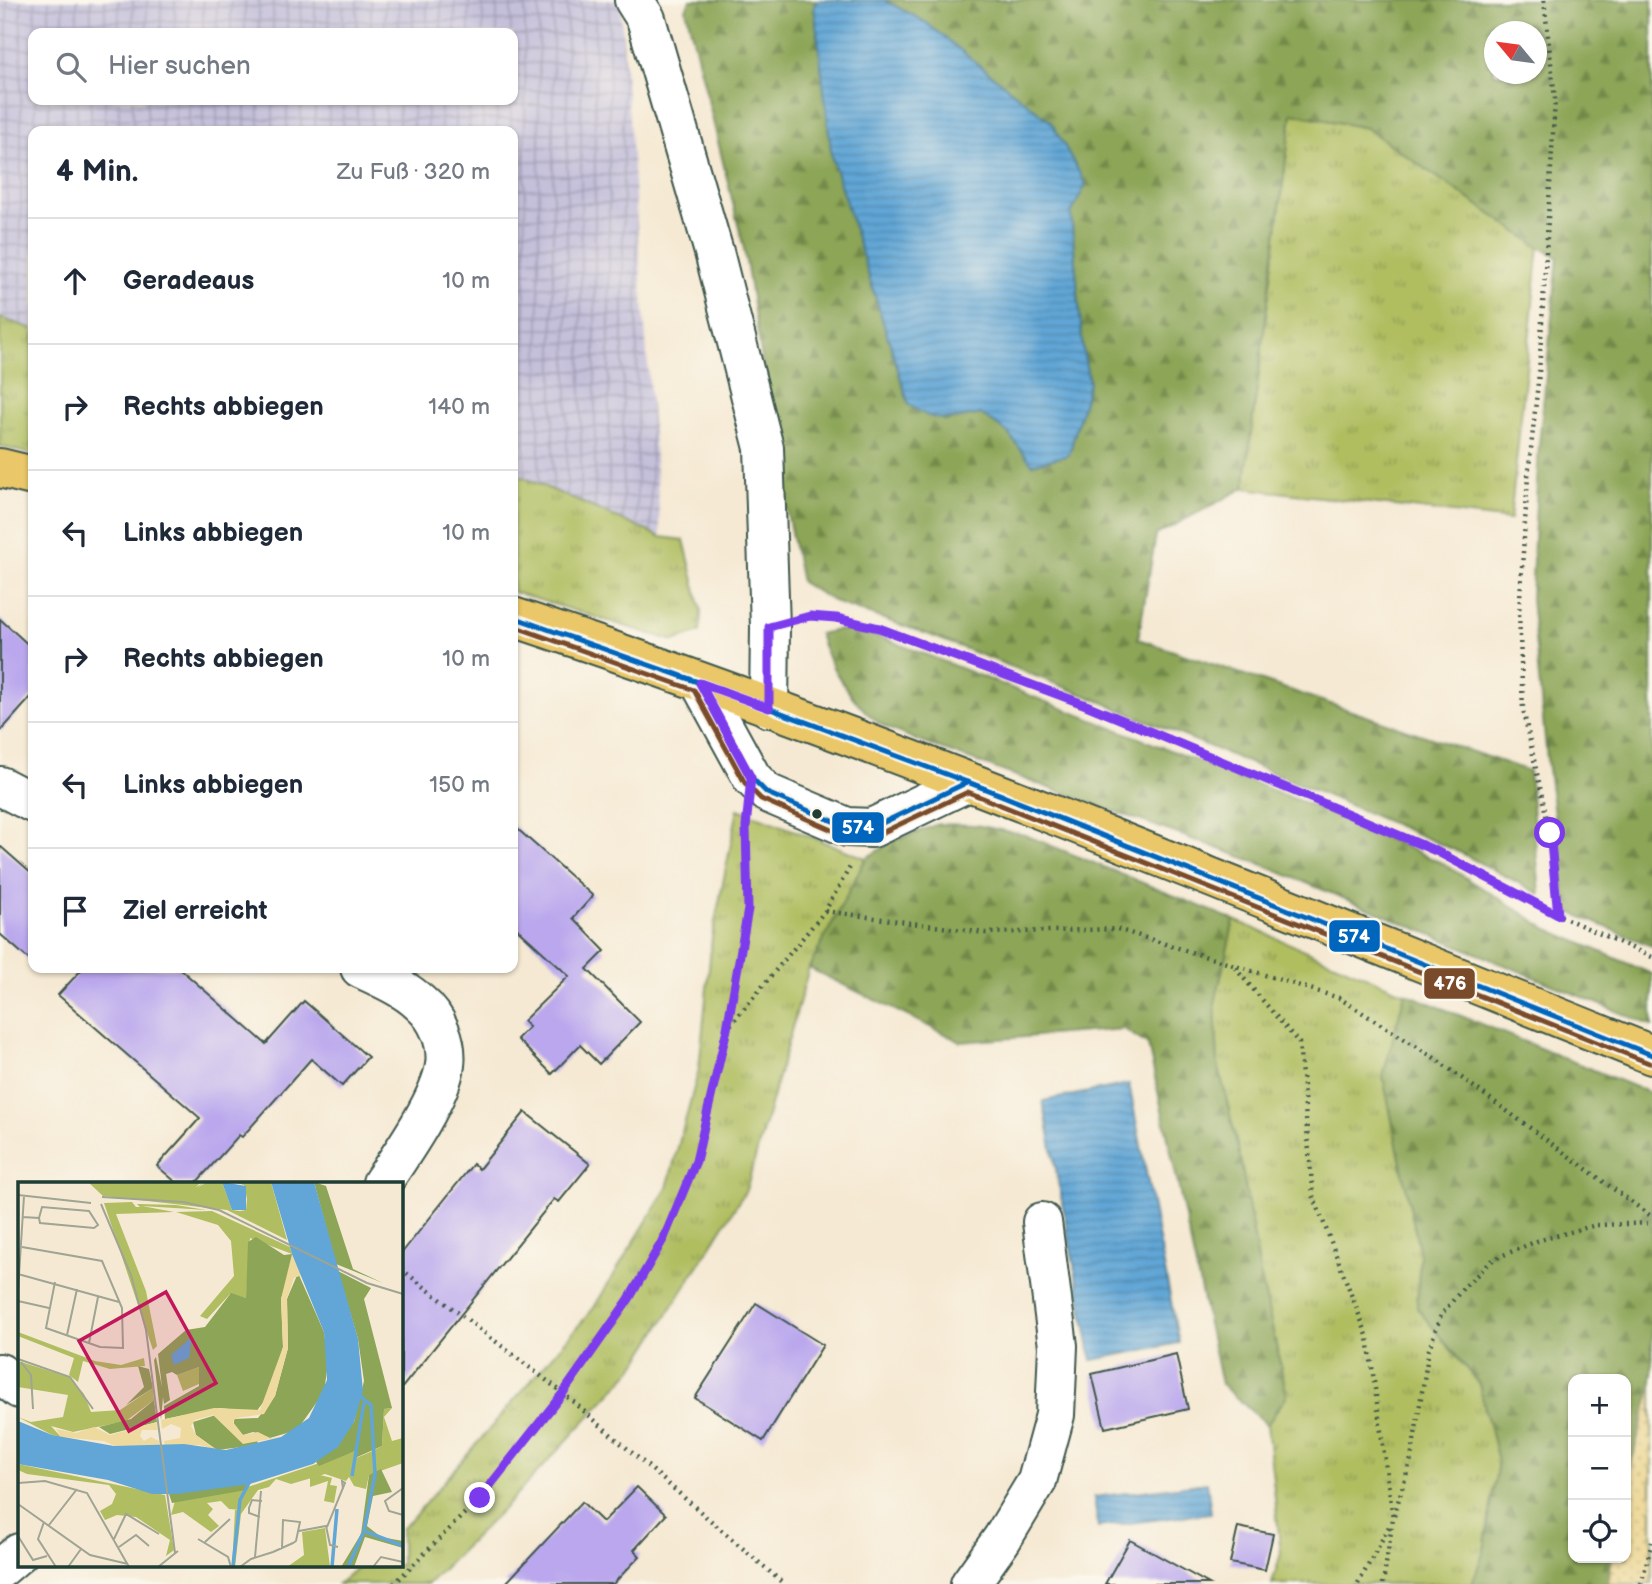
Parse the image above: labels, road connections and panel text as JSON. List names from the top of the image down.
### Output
{
  "lines": ["transit line 574", "transit line 476"],
  "north": "top left",
  "page": {
    "search": "Hier suchen",
    "heading": ["4 Min.", "Zu Fuß · 320 m"],
    "list": [
      ["Geradeaus", "10 m"],
      ["Rechts abbiegen", "140 m"],
      ["Links abbiegen", "10 m"],
      ["Rechts abbiegen", "10 m"],
      ["Links abbiegen", "150 m"],
      "Ziel erreicht"
    ],
    "map_buttons": ["+", "−"]
  }
}
